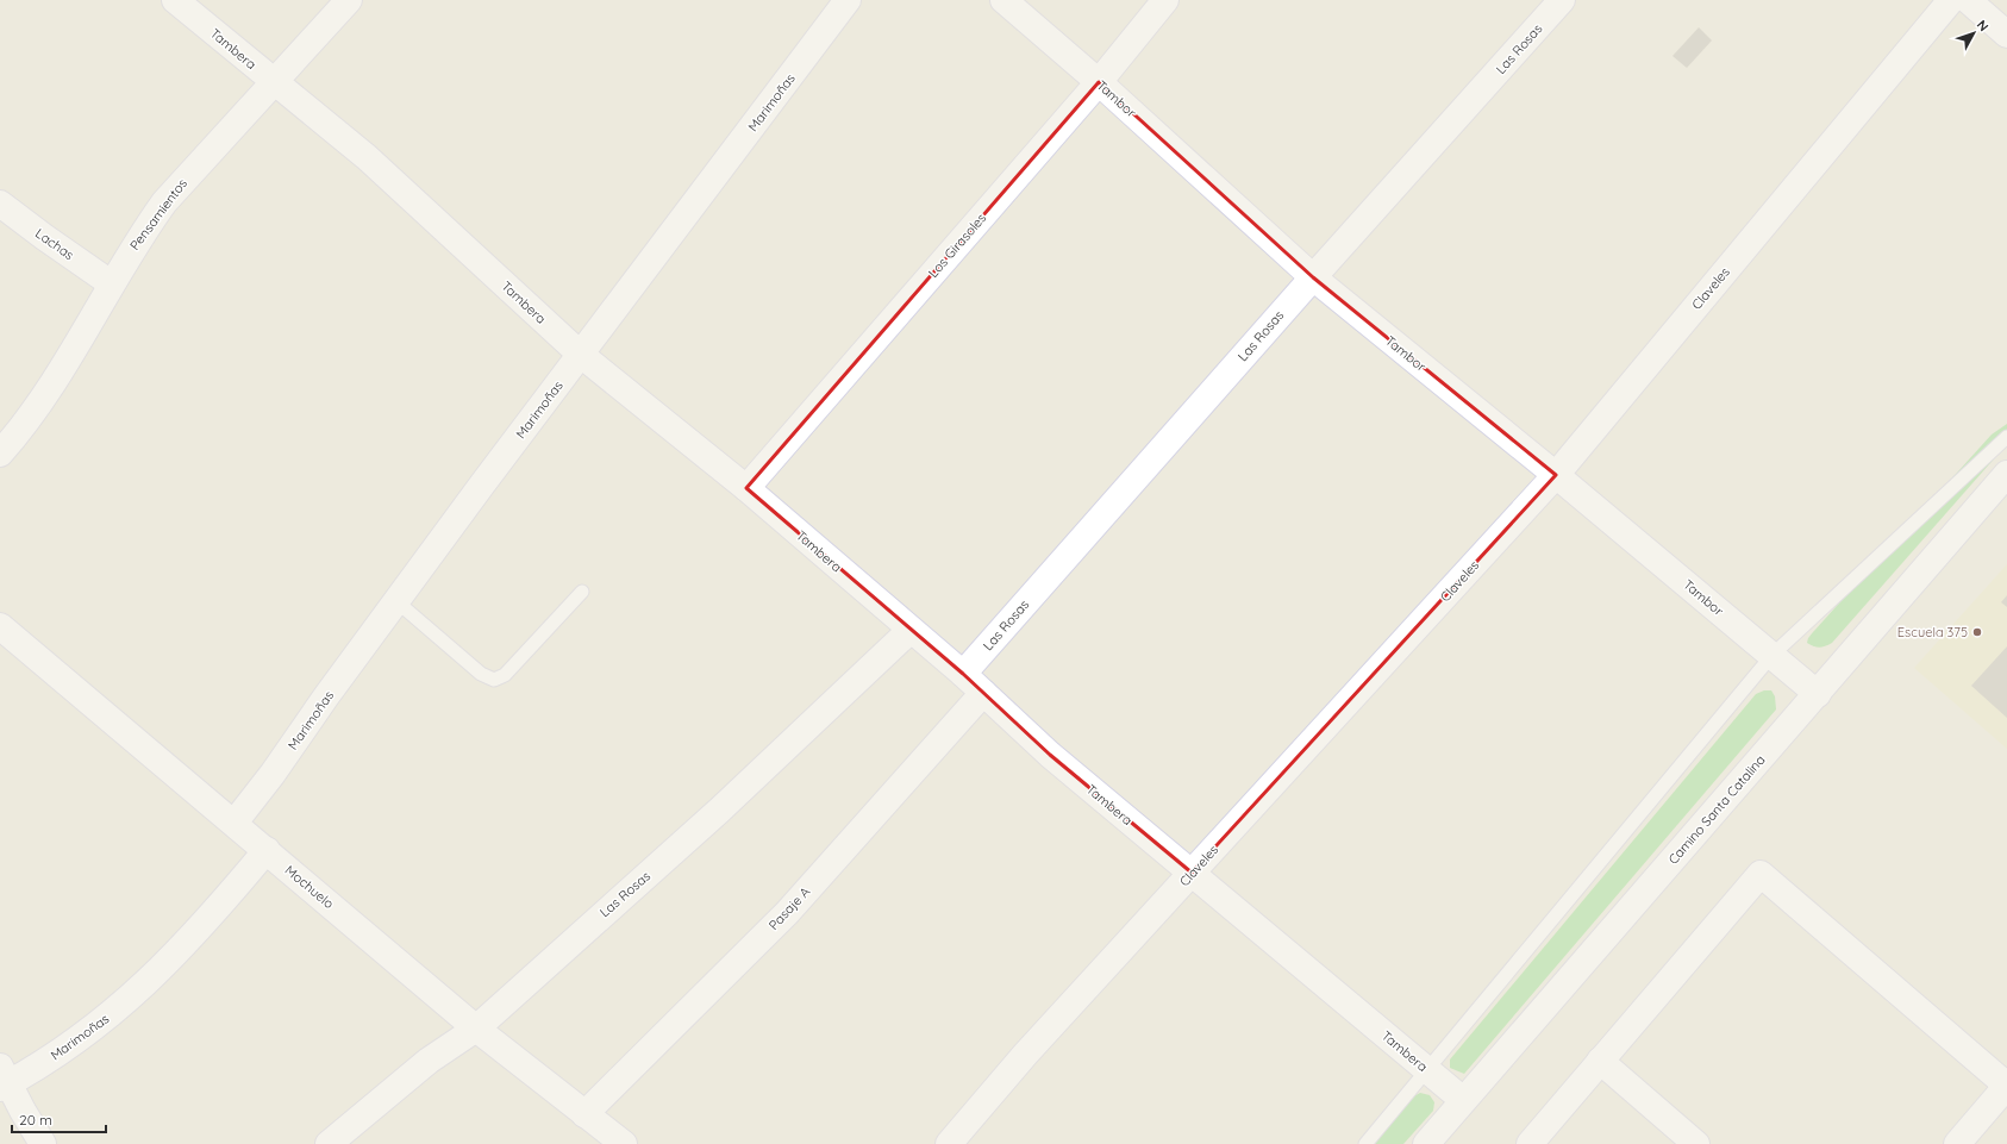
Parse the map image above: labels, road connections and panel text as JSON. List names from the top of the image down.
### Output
{
  "streets": {
    "street": [
      "Tambera",
      "Las Rosas",
      "Tambor",
      "Marimoñas",
      "Pensamientos",
      "Lachas",
      "Los Girasoles",
      "Claveles",
      "Camino Santa Catalina",
      "Mochuelo",
      "Pasaje A"
    ]
  },
  "crossings": [
    ["Tambera", "Las Rosas"],
    ["Tambera", "Marimoñas"],
    ["Tambera", "Pensamientos"],
    ["Tambera", "Los Girasoles"],
    ["Tambera", "Claveles"],
    ["Tambera", "Camino Santa Catalina"],
    ["Tambera", "Pasaje A"],
    ["Las Rosas", "Tambor"],
    ["Las Rosas", "Mochuelo"],
    ["Tambor", "Los Girasoles"],
    ["Tambor", "Claveles"],
    ["Tambor", "Camino Santa Catalina"],
    ["Marimoñas", "Mochuelo"],
    ["Pensamientos", "Lachas"],
    ["Mochuelo", "Pasaje A"]
  ],
  "places": ["Escuela 375"],
  "scale_bar": "20 m",
  "north": "top right"
}
